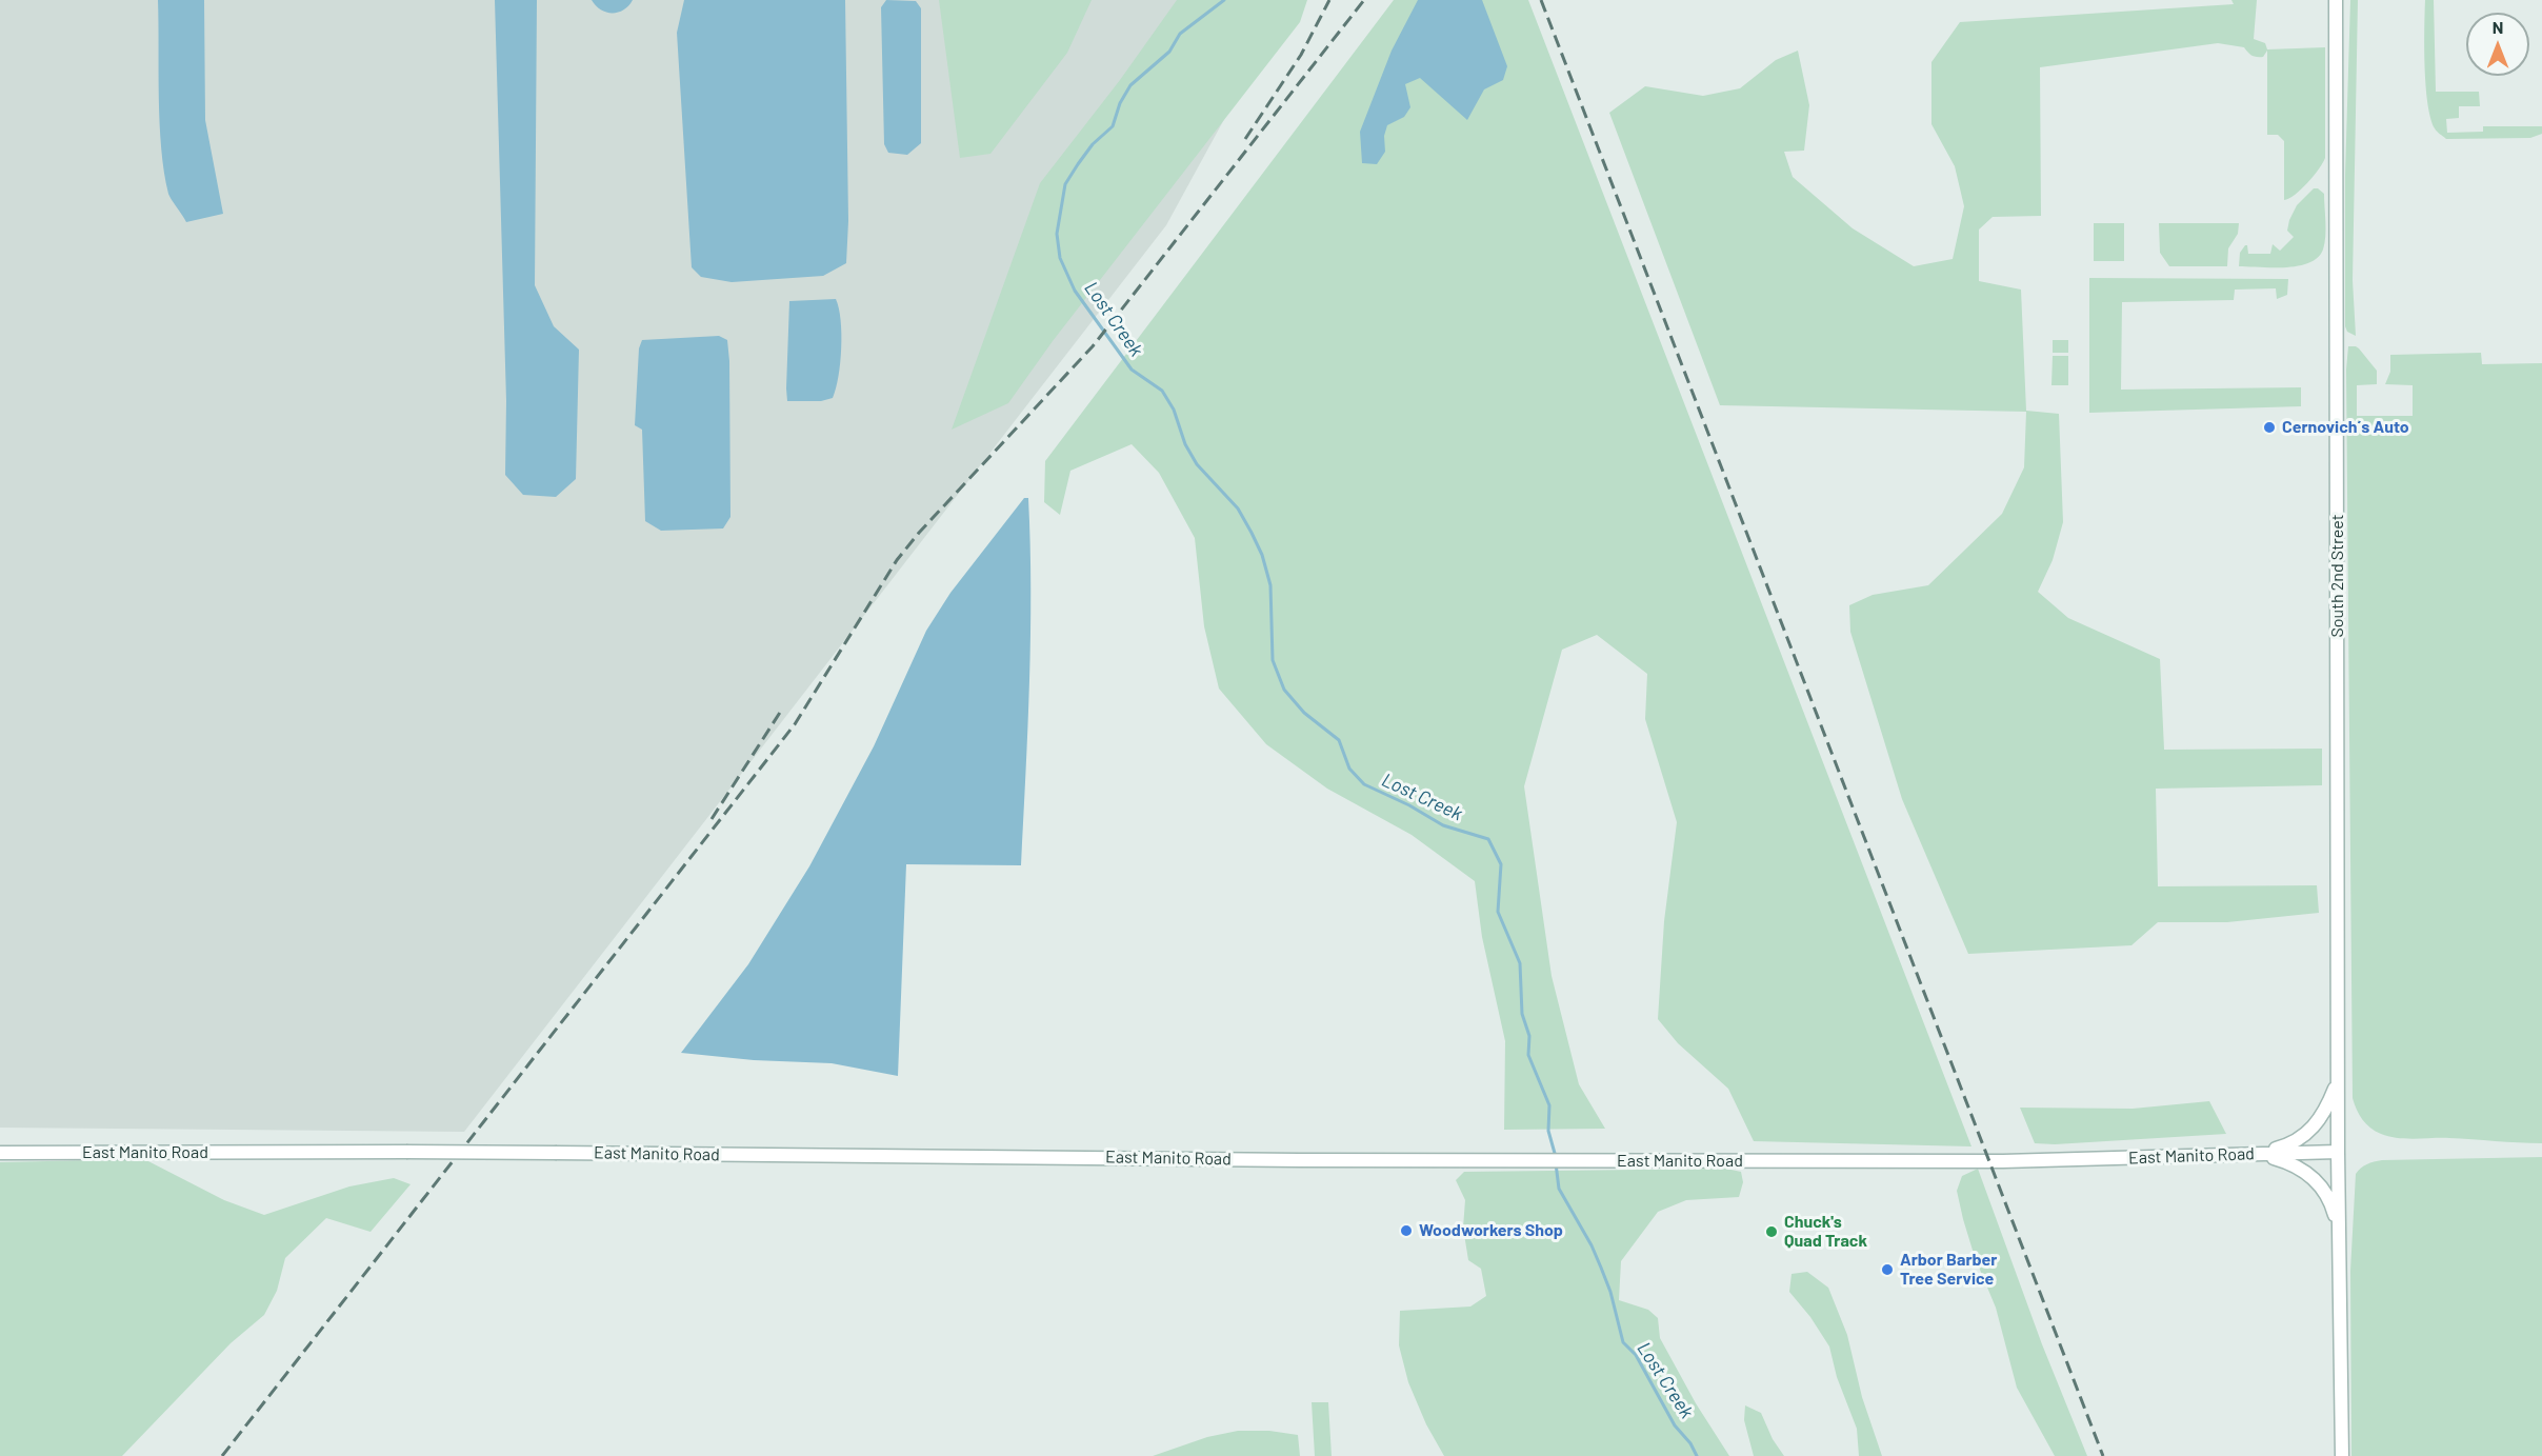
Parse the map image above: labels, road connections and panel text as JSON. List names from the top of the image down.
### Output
{
  "streets": {
    "street": ["South 2nd Street", "East Manito Road"]
  },
  "crossings": [
    ["South 2nd Street", "East Manito Road"]
  ],
  "water": ["Lost Creek"],
  "places": [
    "Cernovich´s Auto",
    "Woodworkers Shop",
    "Chuck's Quad Track",
    "Arbor Barber Tree Service"
  ],
  "north": "top"
}
